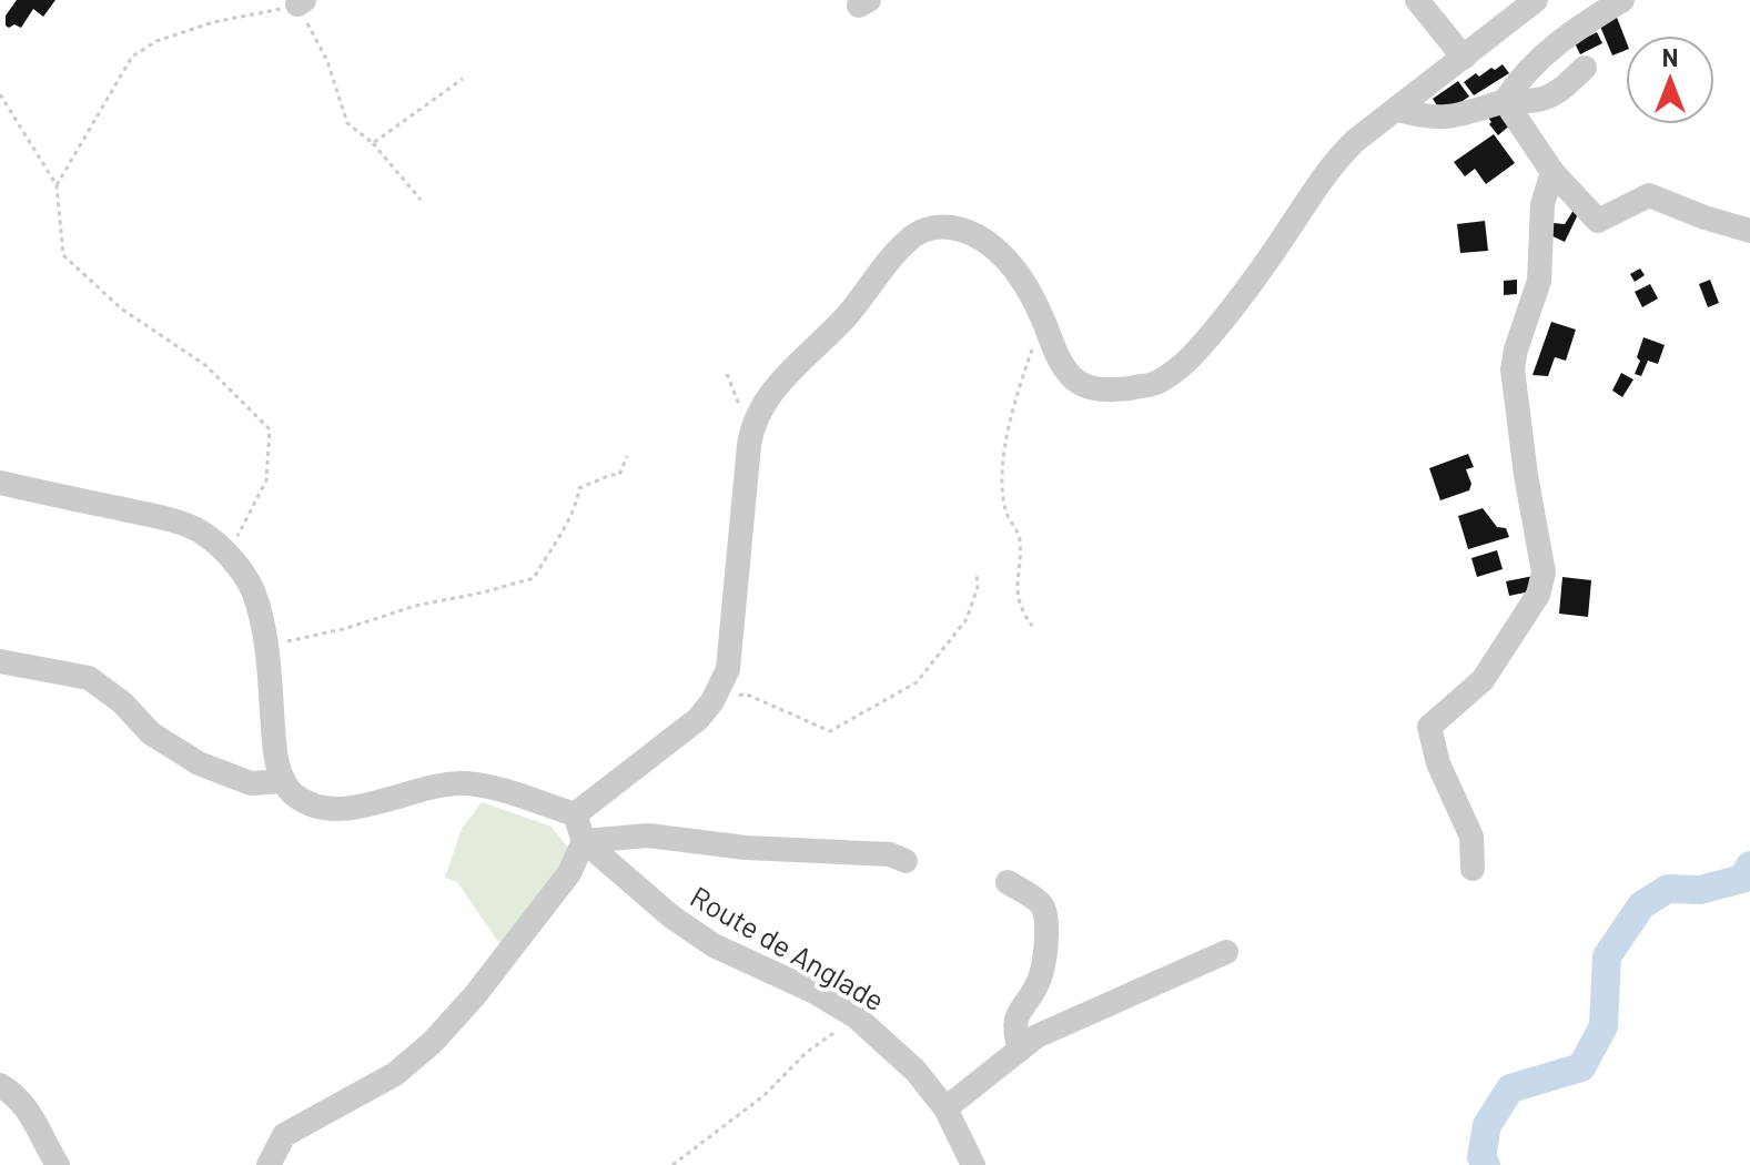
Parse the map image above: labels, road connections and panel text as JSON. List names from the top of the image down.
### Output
{
  "streets": {
    "street": ["Route de Anglade"]
  },
  "north": "top"
}
